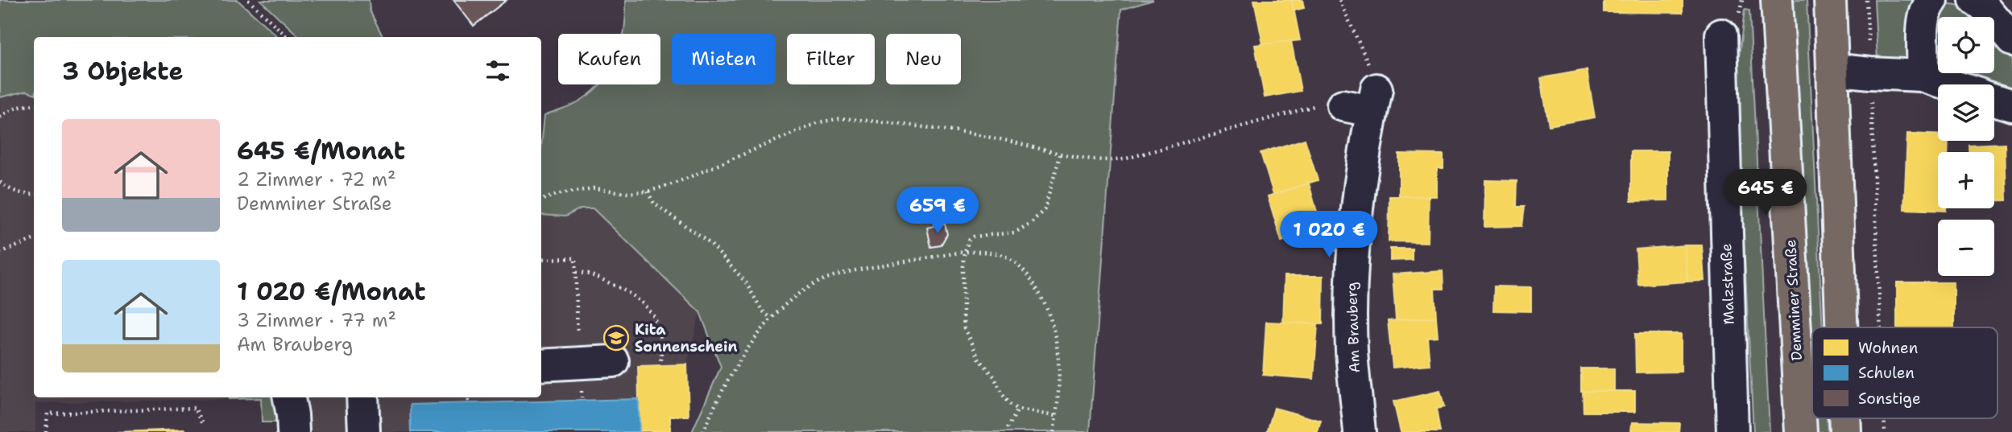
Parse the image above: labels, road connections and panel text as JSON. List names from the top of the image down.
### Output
{
  "streets": {
    "main road": ["Demminer Straße"],
    "street": ["Malzstraße", "Am Brauberg"]
  },
  "places": {
    "school or university": ["Kita Sonnenschein"]
  },
  "legend": ["Wohnen", "Schulen", "Sonstige"],
  "page": {
    "map_buttons": ["+", "−"],
    "chip": [
      "Kaufen",
      "Mieten",
      "Filter",
      "Neu"
    ],
    "heading": "3 Objekte",
    "list": [
      {
        "name": "645 €/Monat",
        "note": "2 Zimmer · 72 m² · Demminer Straße"
      },
      {
        "name": "1 020 €/Monat",
        "note": "3 Zimmer · 77 m² · Am Brauberg"
      }
    ],
    "price": ["645 €", "659 €", "1 020 €"]
  }
}
